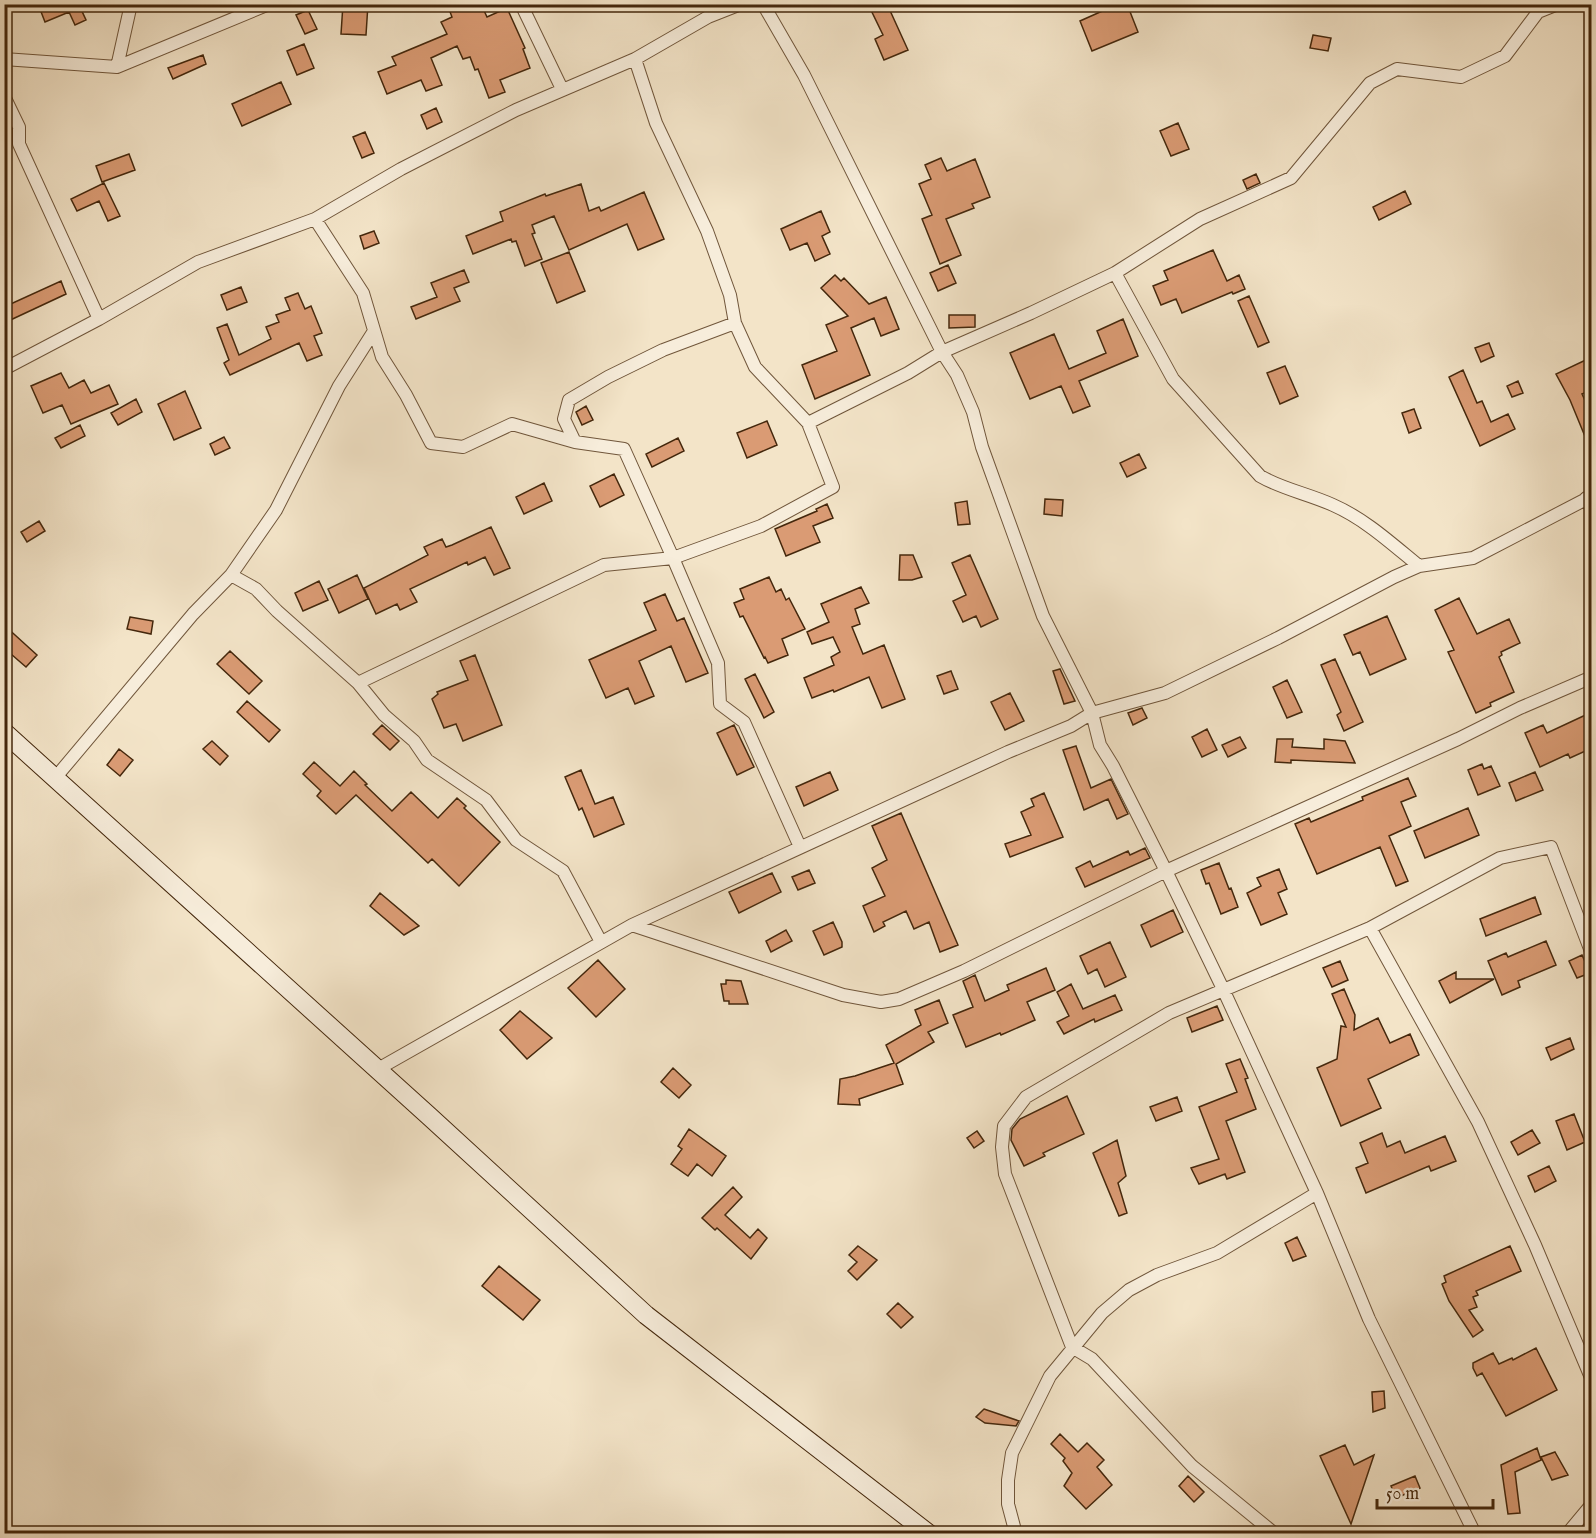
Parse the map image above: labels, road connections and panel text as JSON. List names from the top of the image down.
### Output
{
  "scale_bar": "50 m"
}
